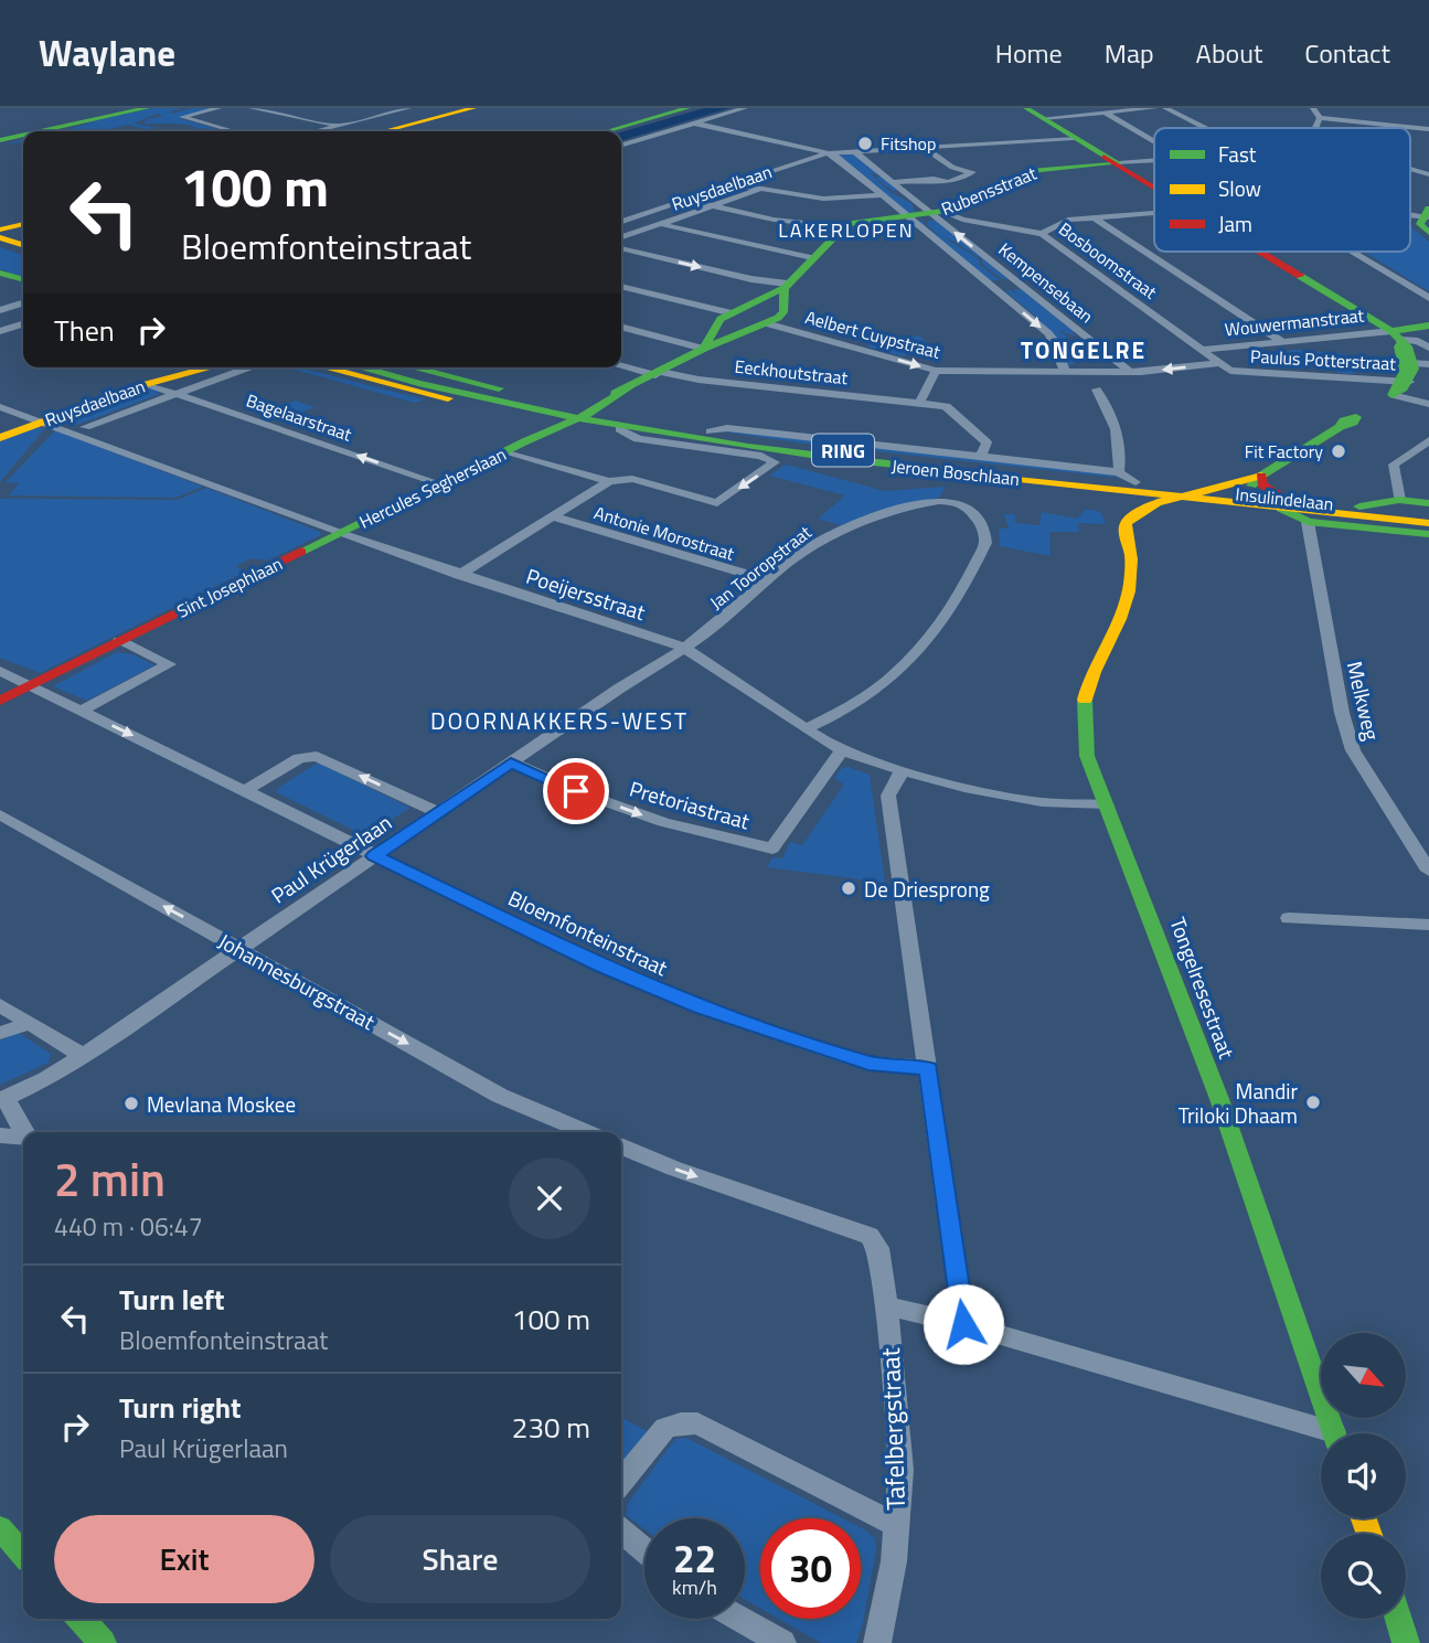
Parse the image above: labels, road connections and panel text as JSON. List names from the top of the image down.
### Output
{
  "streets": {
    "street": [
      "Ruysdaelbaan",
      "Rubensstraat",
      "Bosboomstraat",
      "Kempensebaan",
      "Wouwermanstraat",
      "Aelbert Cuypstraat",
      "Paulus Potterstraat",
      "Eeckhoutstraat",
      "Bagelaarstraat",
      "RING",
      "Jeroen Boschlaan",
      "Hercules Segherslaan",
      "Insulindelaan",
      "Antonie Morostraat",
      "Jan Tooropstraat",
      "Sint Josephlaan",
      "Poeijersstraat",
      "Melkweg",
      "Pretoriastraat",
      "Paul Krügerlaan",
      "Bloemfonteinstraat",
      "Johannesburgstraat",
      "Tongelresestraat",
      "Tafelbergstraat"
    ]
  },
  "crossings": [
    ["Ruysdaelbaan", "Kempensebaan"],
    ["Ruysdaelbaan", "Bagelaarstraat"],
    ["Ruysdaelbaan", "Poeijersstraat"],
    ["Rubensstraat", "Bosboomstraat"],
    ["Rubensstraat", "Kempensebaan"],
    ["Bosboomstraat", "Kempensebaan"],
    ["Bosboomstraat", "Wouwermanstraat"],
    ["Bosboomstraat", "Paulus Potterstraat"],
    ["Kempensebaan", "Aelbert Cuypstraat"],
    ["Kempensebaan", "Paulus Potterstraat"],
    ["Aelbert Cuypstraat", "Hercules Segherslaan"],
    ["Eeckhoutstraat", "Jeroen Boschlaan"],
    ["Eeckhoutstraat", "Hercules Segherslaan"],
    ["Bagelaarstraat", "Hercules Segherslaan"],
    ["Jeroen Boschlaan", "Hercules Segherslaan"],
    ["Jeroen Boschlaan", "Insulindelaan"],
    ["Hercules Segherslaan", "Sint Josephlaan"],
    ["Hercules Segherslaan", "Poeijersstraat"],
    ["Insulindelaan", "Melkweg"],
    ["Antonie Morostraat", "Jan Tooropstraat"],
    ["Jan Tooropstraat", "Poeijersstraat"],
    ["Jan Tooropstraat", "Paul Krügerlaan"],
    ["Sint Josephlaan", "Poeijersstraat"],
    ["Sint Josephlaan", "Bloemfonteinstraat"],
    ["Poeijersstraat", "Pretoriastraat"],
    ["Poeijersstraat", "Paul Krügerlaan"],
    ["Poeijersstraat", "Tongelresestraat"],
    ["Pretoriastraat", "Paul Krügerlaan"],
    ["Paul Krügerlaan", "Bloemfonteinstraat"],
    ["Paul Krügerlaan", "Johannesburgstraat"]
  ],
  "one_way": ["Pretoriastraat"],
  "districts": ["LAKERLOPEN", "TONGELRE", "DOORNAKKERS-WEST"],
  "places": [
    "Fitshop",
    "Fit Factory",
    "De Driesprong",
    "Mandir Triloki Dhaam",
    "Mevlana Moskee"
  ],
  "legend": ["Fast", "Slow", "Jam"],
  "north": "bottom right",
  "page": {
    "header": "Waylane",
    "nav": [
      "Home",
      "Map",
      "About",
      "Contact"
    ],
    "turn": ["100 m", "Bloemfonteinstraat"],
    "then": "Then",
    "heading": ["2 min", "440 m · 06:47"],
    "list": [
      {
        "name": "Turn left",
        "note": "Bloemfonteinstraat",
        "value": "100 m"
      },
      {
        "name": "Turn right",
        "note": "Paul Krügerlaan",
        "value": "230 m"
      }
    ],
    "buttons": ["Exit", "Share"],
    "speed": "22 km/h",
    "limit": "30"
  }
}
